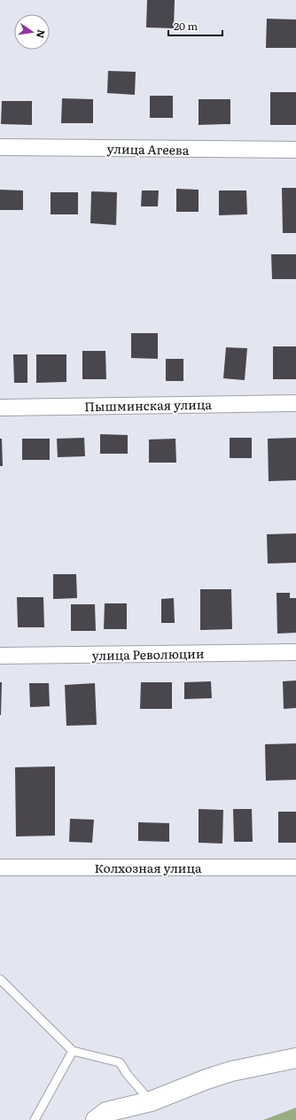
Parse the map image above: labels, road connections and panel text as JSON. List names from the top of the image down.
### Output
{
  "streets": {
    "street": [
      "улица Агеева",
      "Пышминская улица",
      "улица Революции",
      "Колхозная улица"
    ]
  },
  "scale_bar": "20 m",
  "north": "right"
}
